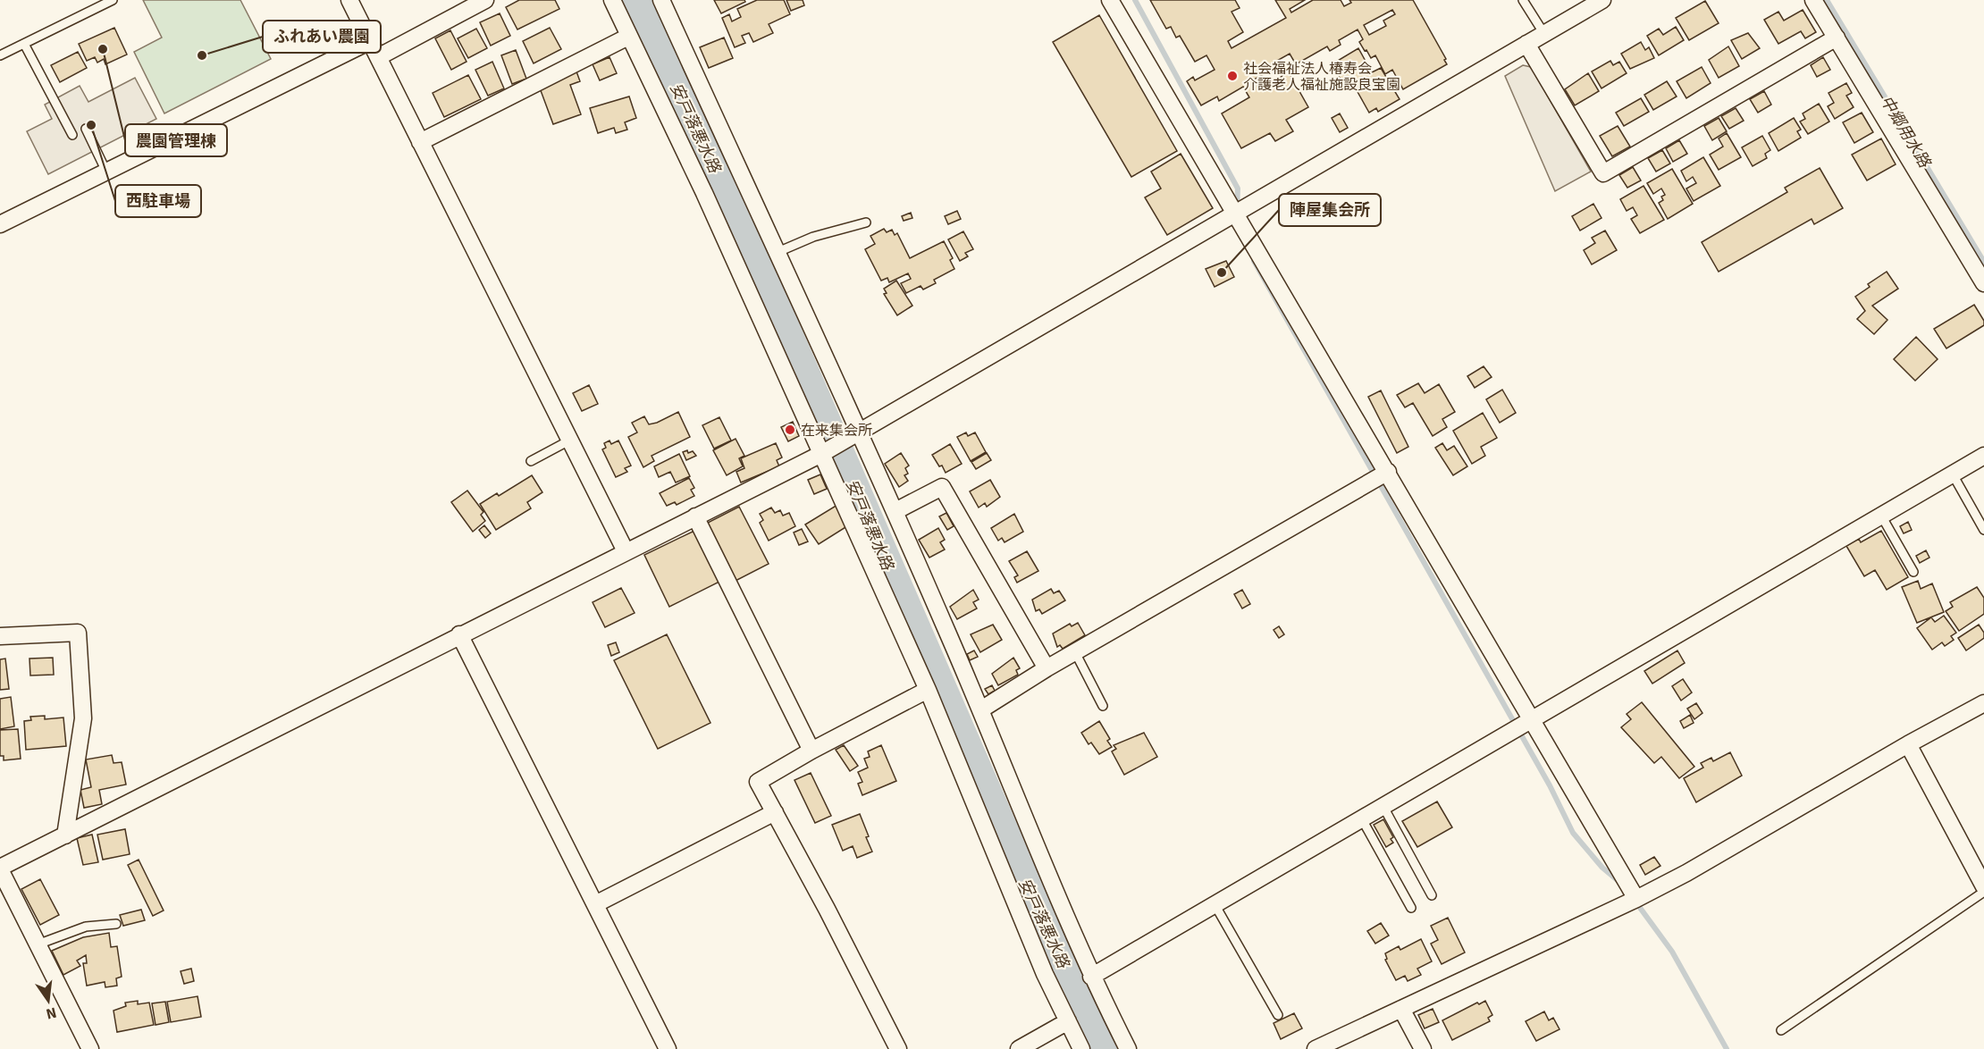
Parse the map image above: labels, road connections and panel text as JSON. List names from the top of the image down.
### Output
{
  "water": ["安戸落悪水路", "中郷用水路"],
  "places": [
    "農園管理棟",
    "ふれあい農園",
    "社会福祉法人椿寿会 介護老人福祉施設良宝園",
    "西駐車場",
    "陣屋集会所",
    "在来集会所"
  ],
  "north": "bottom"
}
